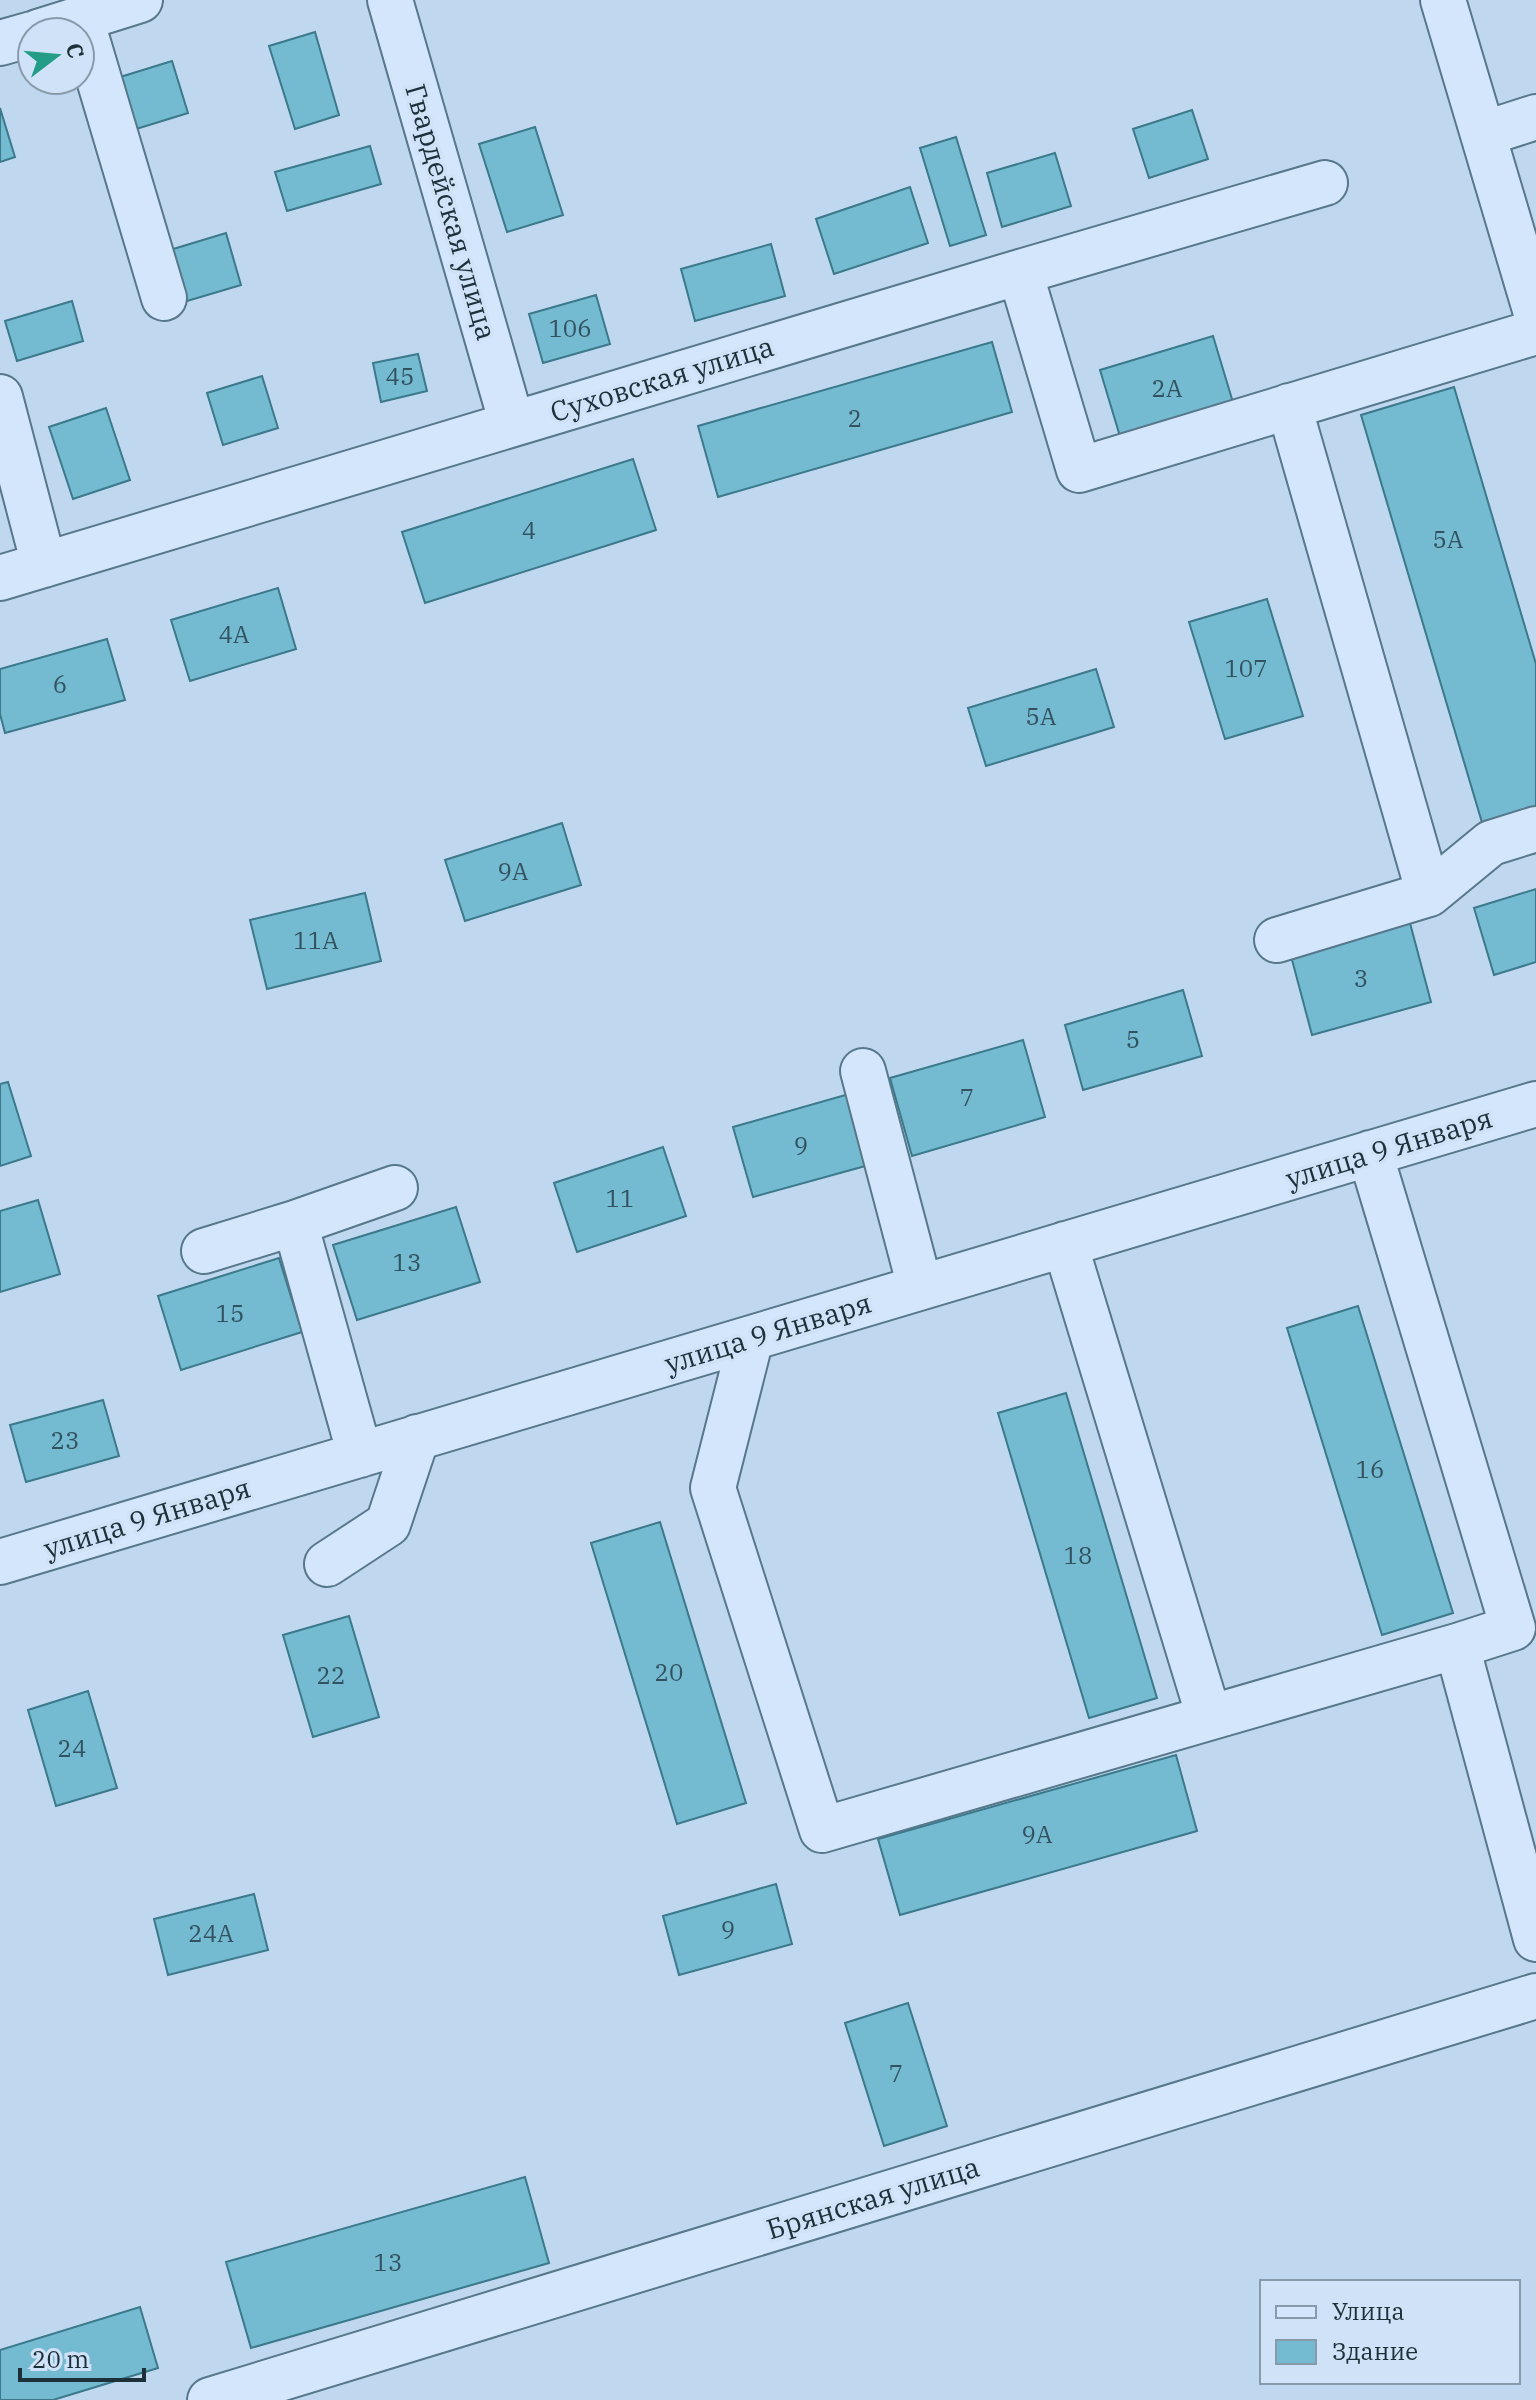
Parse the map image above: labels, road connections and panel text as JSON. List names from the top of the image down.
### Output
{
  "streets": {
    "street": [
      "Гвардейская улица",
      "Суховская улица",
      "улица 9 Января",
      "Брянская улица"
    ]
  },
  "crossings": [
    ["Гвардейская улица", "Суховская улица"]
  ],
  "house_numbers": [
    "106",
    "45",
    "2А",
    "2",
    "4",
    "5А",
    "4А",
    "107",
    "6",
    "5А",
    "9А",
    "11А",
    "3",
    "5",
    "7",
    "9",
    "11",
    "13",
    "15",
    "23",
    "16",
    "18",
    "20",
    "22",
    "24",
    "9А",
    "9",
    "24А",
    "7",
    "13"
  ],
  "legend": ["Улица", "Здание"],
  "scale_bar": "20 m",
  "north": "right"
}
